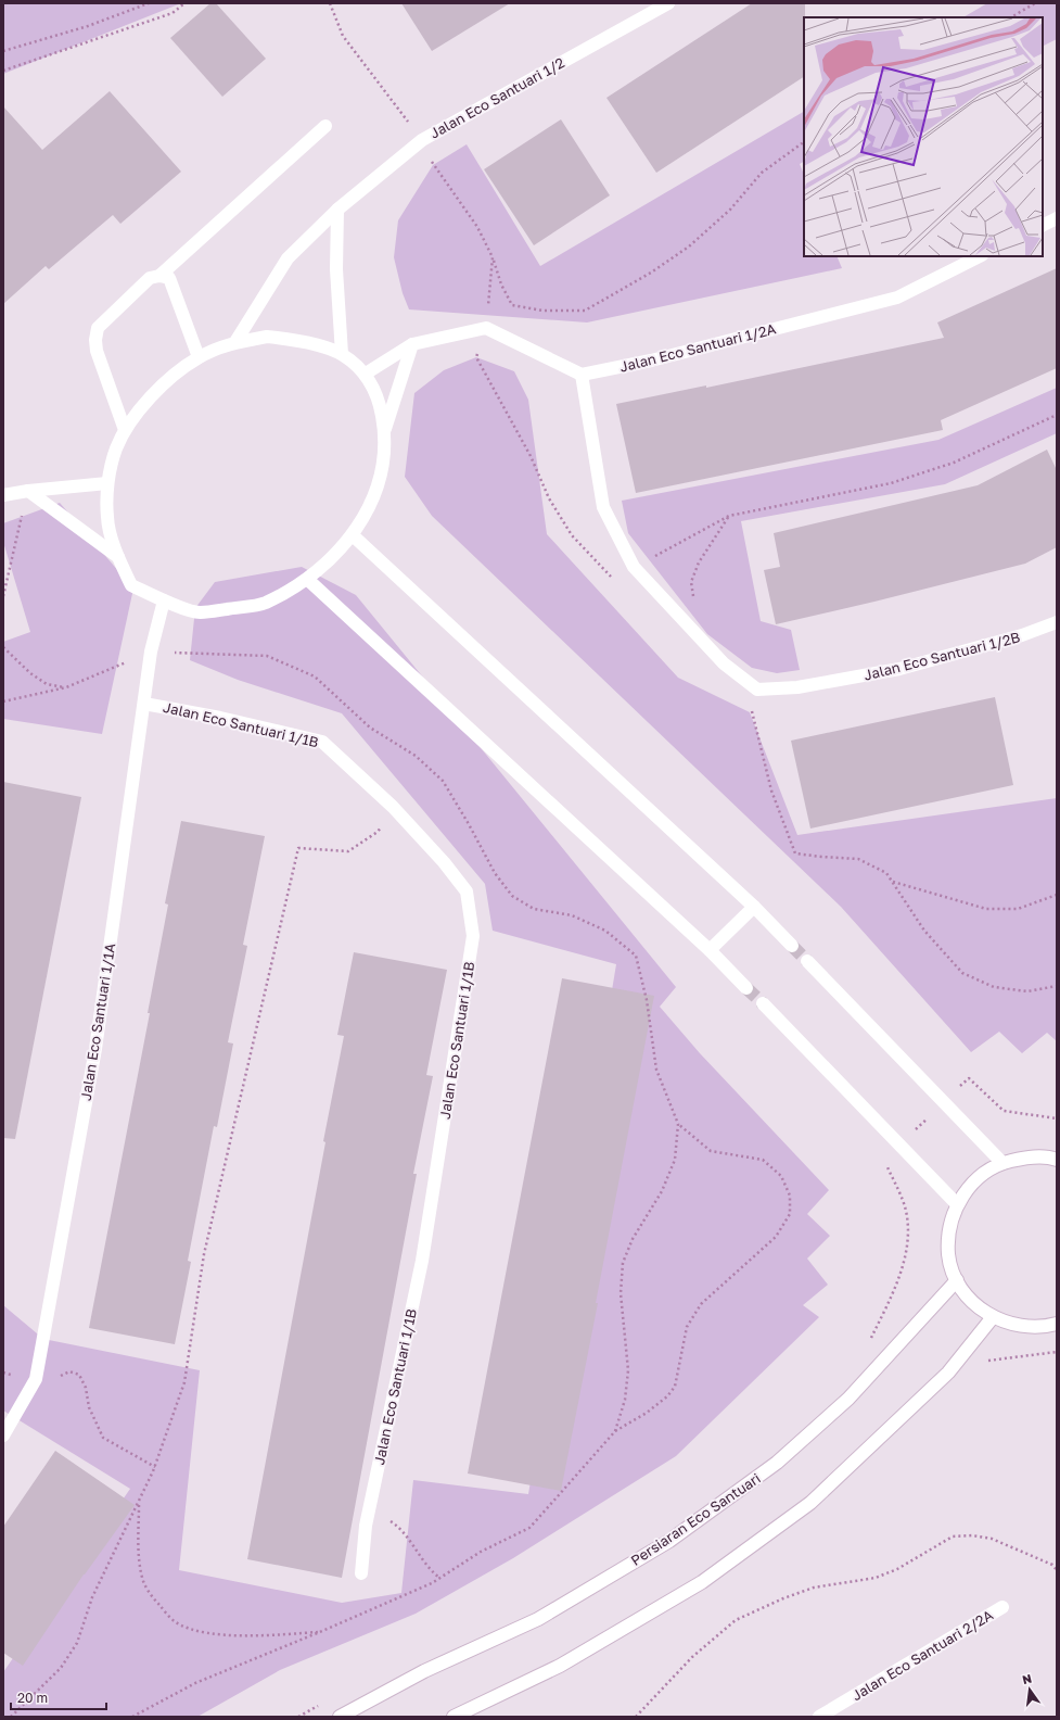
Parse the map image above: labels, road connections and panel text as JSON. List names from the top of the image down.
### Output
{
  "streets": {
    "street": [
      "Jalan Eco Santuari 1/2",
      "Jalan Eco Santuari 1/2A",
      "Jalan Eco Santuari 1/2B",
      "Jalan Eco Santuari 1/1B",
      "Jalan Eco Santuari 1/1A",
      "Persiaran Eco Santuari",
      "Jalan Eco Santuari 2/2A"
    ]
  },
  "crossings": [
    ["Jalan Eco Santuari 1/2A", "Jalan Eco Santuari 1/2B"],
    ["Jalan Eco Santuari 1/1B", "Jalan Eco Santuari 1/1A"]
  ],
  "scale_bar": "20 m",
  "north": "top"
}
